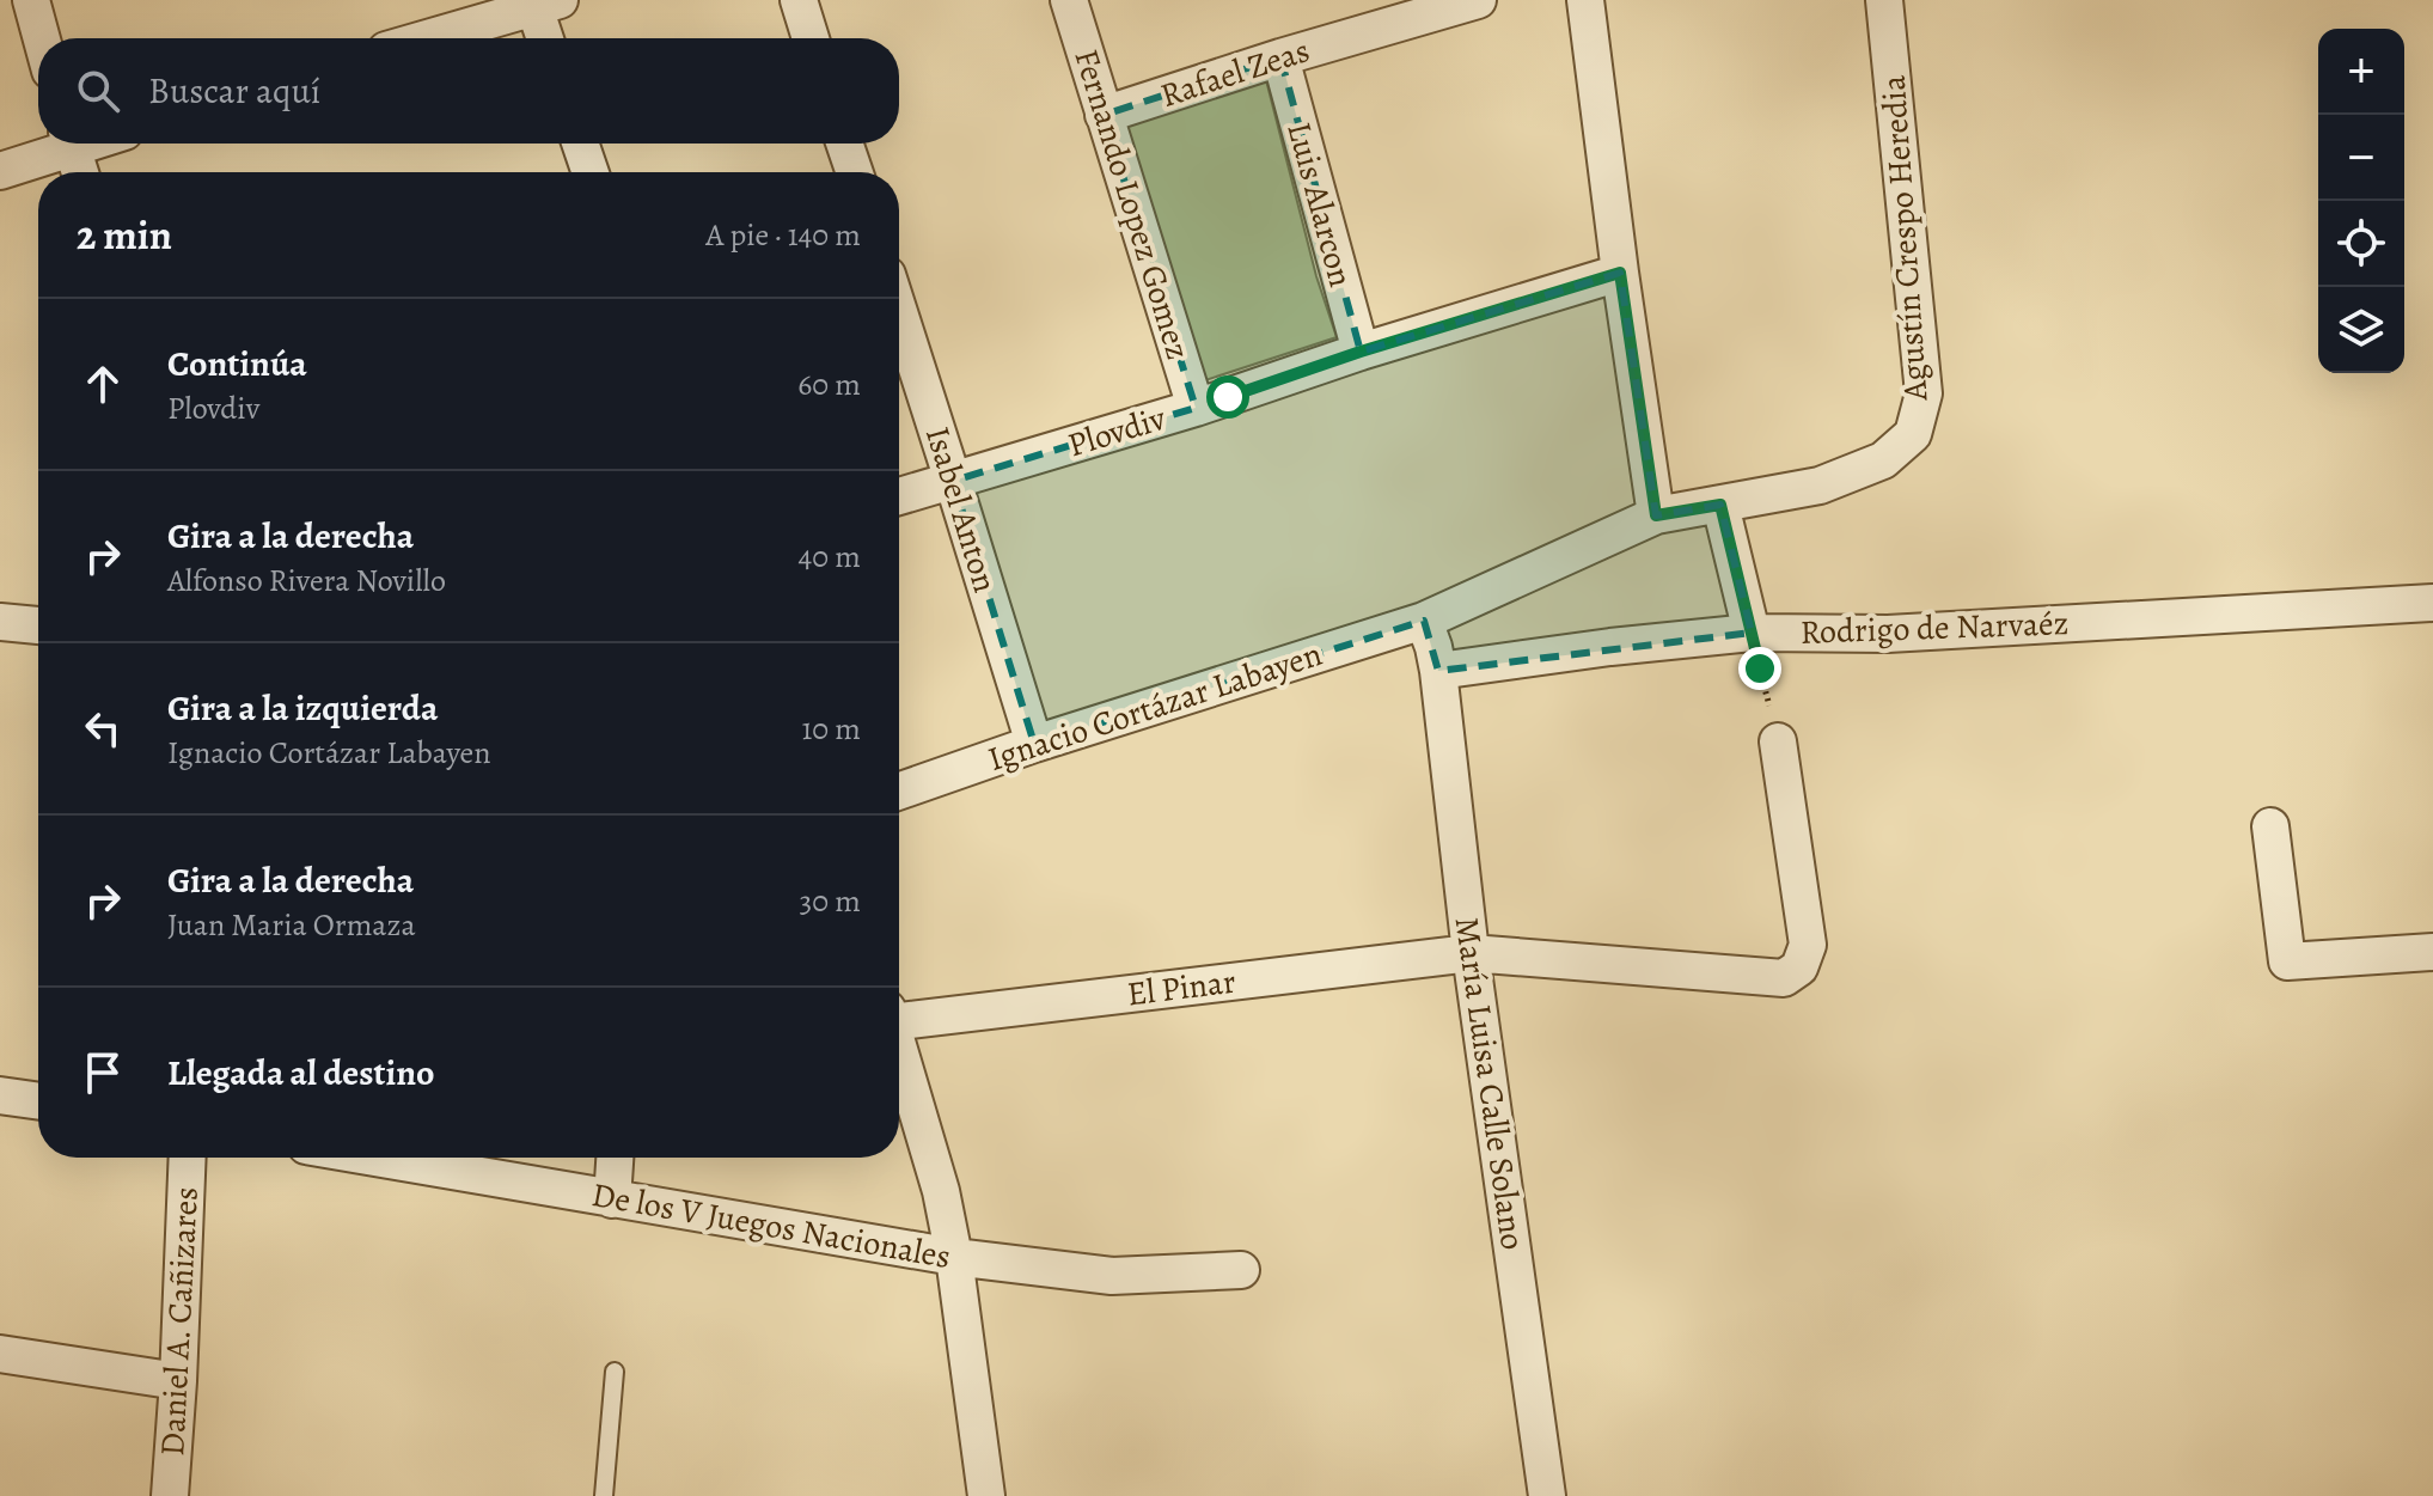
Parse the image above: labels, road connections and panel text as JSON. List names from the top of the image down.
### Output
{
  "streets": {
    "street": [
      "Rafael Zeas",
      "Fernando Lopez Gomez",
      "Luis Alarcon",
      "Agustín Crespo Heredia",
      "Plovdiv",
      "Isabel Anton",
      "Rodrigo de Narvaéz",
      "Ignacio Cortázar Labayen",
      "El Pinar",
      "María Luisa Calle Solano",
      "De los V Juegos Nacionales",
      "Daniel A. Cañizares"
    ]
  },
  "crossings": [
    ["Rafael Zeas", "Fernando Lopez Gomez"],
    ["Rafael Zeas", "Luis Alarcon"],
    ["Fernando Lopez Gomez", "Plovdiv"],
    ["Luis Alarcon", "Plovdiv"],
    ["Agustín Crespo Heredia", "Ignacio Cortázar Labayen"],
    ["Plovdiv", "Isabel Anton"],
    ["Isabel Anton", "Ignacio Cortázar Labayen"],
    ["Rodrigo de Narvaéz", "María Luisa Calle Solano"],
    ["El Pinar", "María Luisa Calle Solano"]
  ],
  "page": {
    "map_buttons": ["+", "−"],
    "search": "Buscar aquí",
    "heading": ["2 min", "A pie · 140 m"],
    "list": [
      ["Continúa", "Plovdiv", "60 m"],
      ["Gira a la derecha", "Alfonso Rivera Novillo", "40 m"],
      ["Gira a la izquierda", "Ignacio Cortázar Labayen", "10 m"],
      ["Gira a la derecha", "Juan Maria Ormaza", "30 m"],
      "Llegada al destino"
    ]
  }
}
